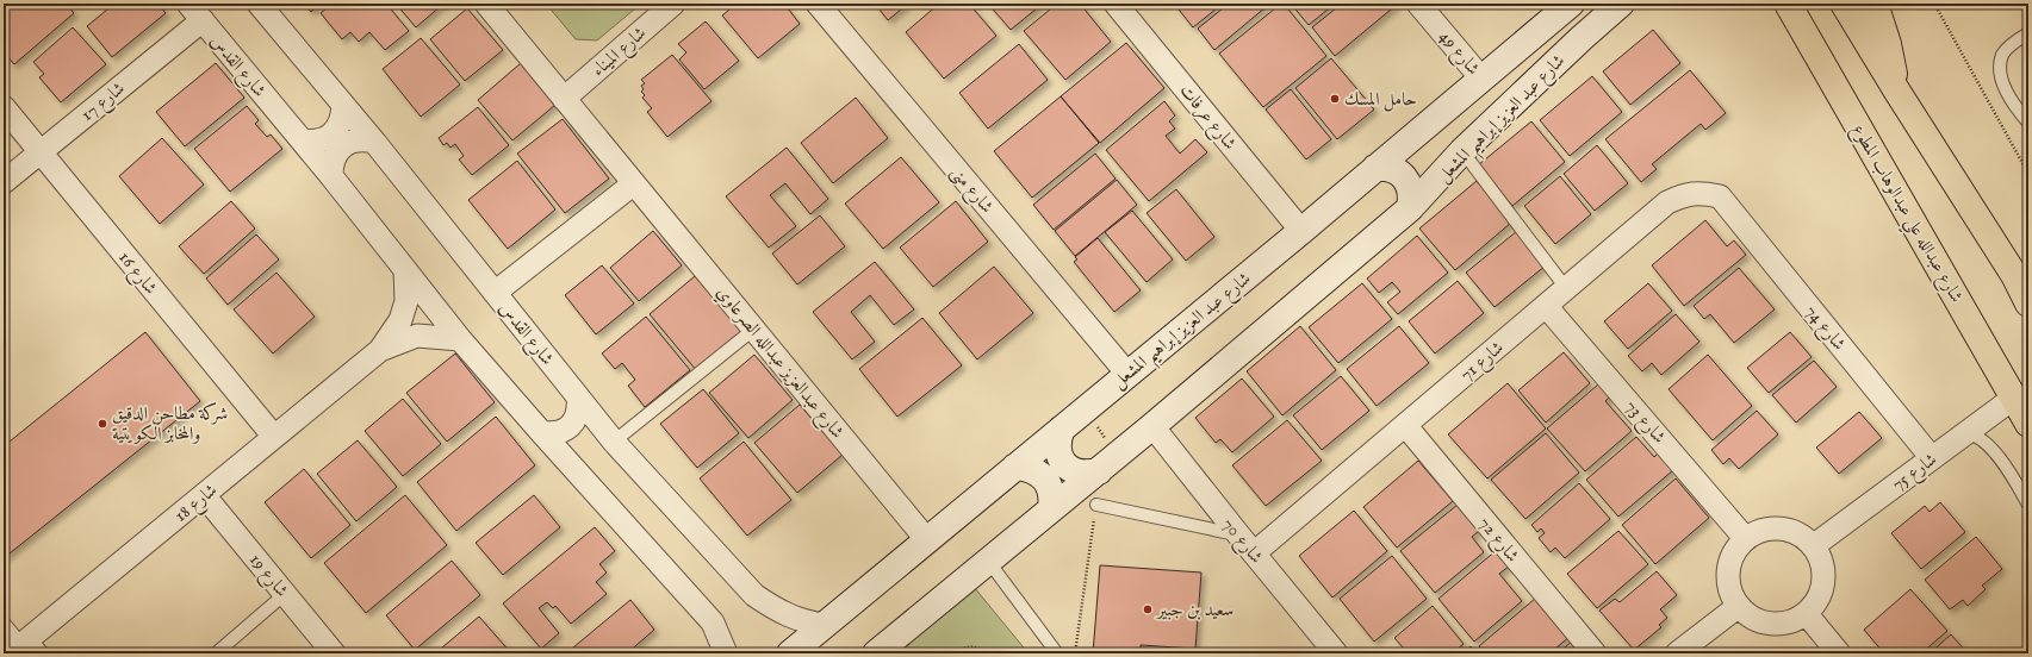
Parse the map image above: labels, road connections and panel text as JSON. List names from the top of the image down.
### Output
{
  "streets": {
    "main road": ["شارع عبد العزيز إبراهيم المشعل", "شارع عبدالله علي عبدالوهاب المطوع"],
    "street": [
      "شارع الميناء",
      "شارع 49",
      "شارع القدس",
      "شارع 17",
      "شارع عرفات",
      "شارع منى",
      "شارع 16",
      "شارع 74",
      "شارع 71",
      "شارع عبدالعزيز عبدالله الصرعاوي",
      "شارع 73",
      "شارع 75",
      "شارع 18",
      "شارع 72",
      "شارع 70",
      "شارع 19"
    ]
  },
  "crossings": [
    ["شارع الميناء", "شارع عبدالعزيز عبدالله الصرعاوي"],
    ["شارع 49", "شارع عبد العزيز إبراهيم المشعل"],
    ["شارع القدس", "شارع 17"],
    ["شارع القدس", "شارع عبد العزيز إبراهيم المشعل"],
    ["شارع القدس", "شارع 18"],
    ["شارع 17", "شارع 16"],
    ["شارع عرفات", "شارع عبد العزيز إبراهيم المشعل"],
    ["شارع عبد العزيز إبراهيم المشعل", "شارع منى"],
    ["شارع عبد العزيز إبراهيم المشعل", "شارع عبدالعزيز عبدالله الصرعاوي"],
    ["شارع عبد العزيز إبراهيم المشعل", "شارع 70"],
    ["شارع عبدالله علي عبدالوهاب المطوع", "شارع 75"],
    ["شارع 16", "شارع 18"],
    ["شارع 74", "شارع 71"],
    ["شارع 74", "شارع 75"],
    ["شارع 71", "شارع 73"],
    ["شارع 71", "شارع 72"],
    ["شارع 71", "شارع 70"],
    ["شارع 73", "شارع 75"],
    ["شارع 18", "شارع 19"]
  ],
  "places": ["حامل المسك", "شركة مطاحن الدقيق والمخابز الكويتية", "سعيد بن جبير"]
}
